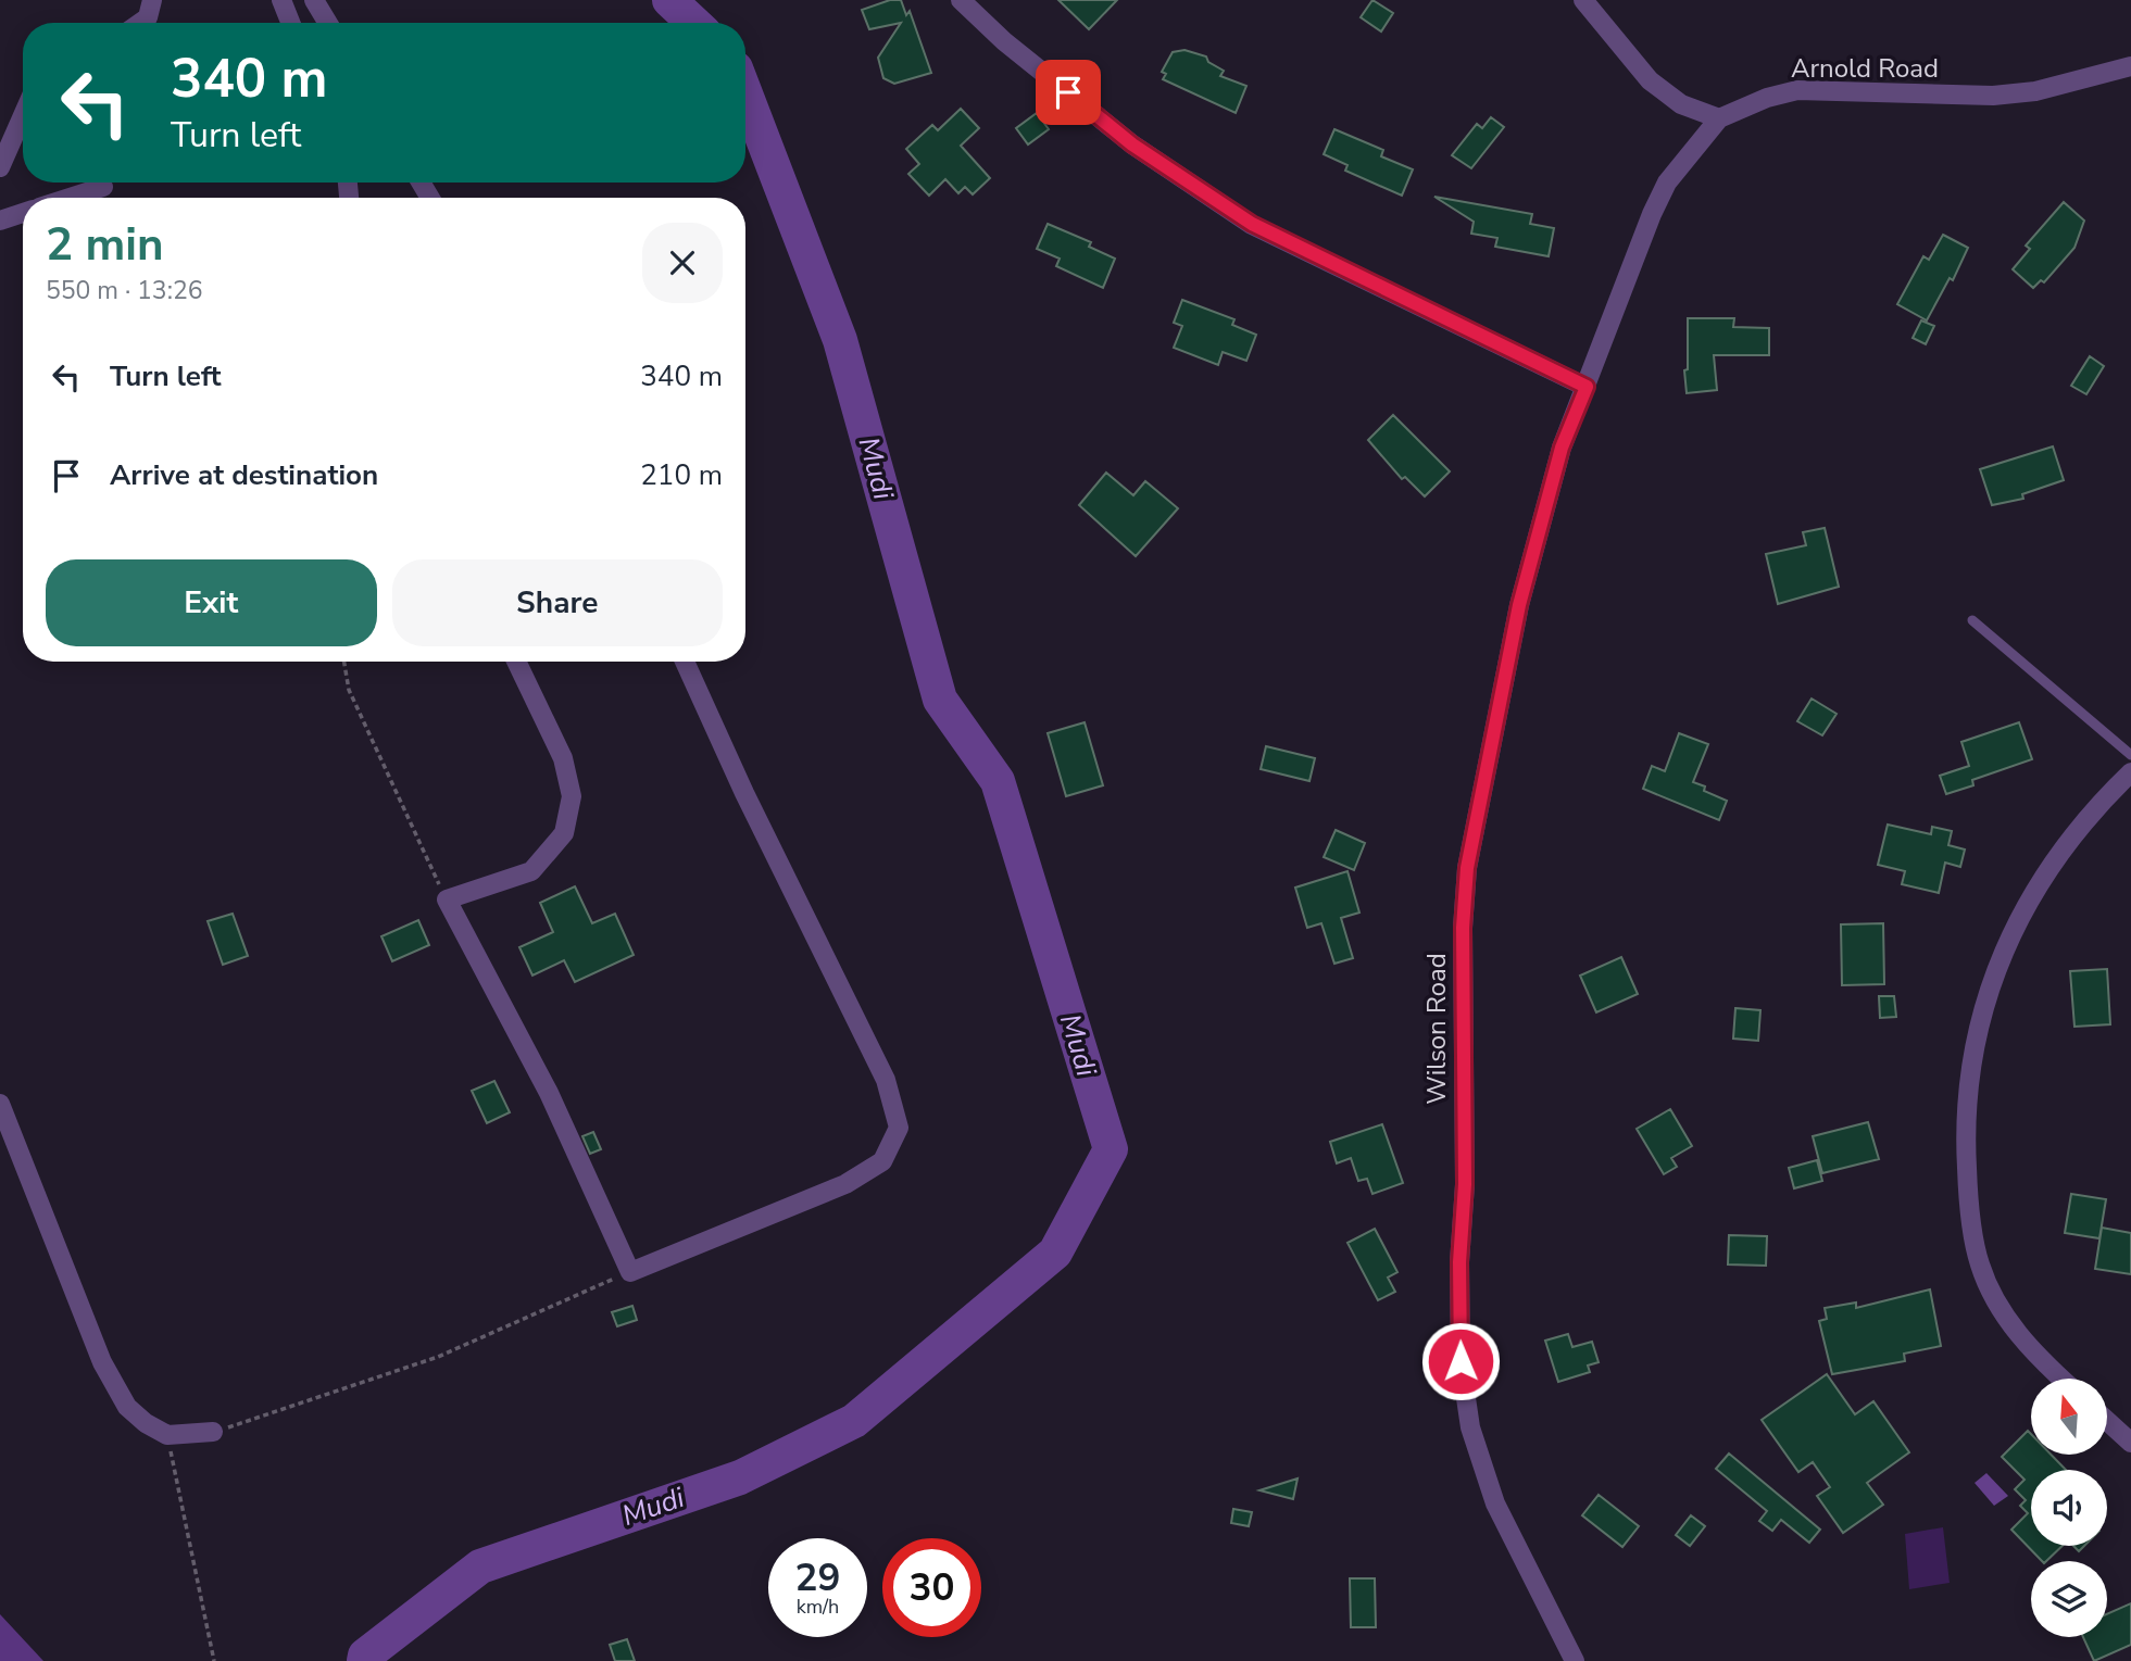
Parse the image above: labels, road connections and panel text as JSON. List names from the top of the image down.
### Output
{
  "streets": {
    "street": ["Arnold Road", "Wilson Road"]
  },
  "crossings": [
    ["Arnold Road", "Wilson Road"]
  ],
  "water": ["Mudi"],
  "north": "top",
  "page": {
    "turn": ["340 m", "Turn left"],
    "heading": ["2 min", "550 m · 13:26"],
    "list": [
      {
        "name": "Turn left",
        "value": "340 m"
      },
      {
        "name": "Arrive at destination",
        "value": "210 m"
      }
    ],
    "buttons": ["Exit", "Share"],
    "speed": "29 km/h",
    "limit": "30"
  }
}
